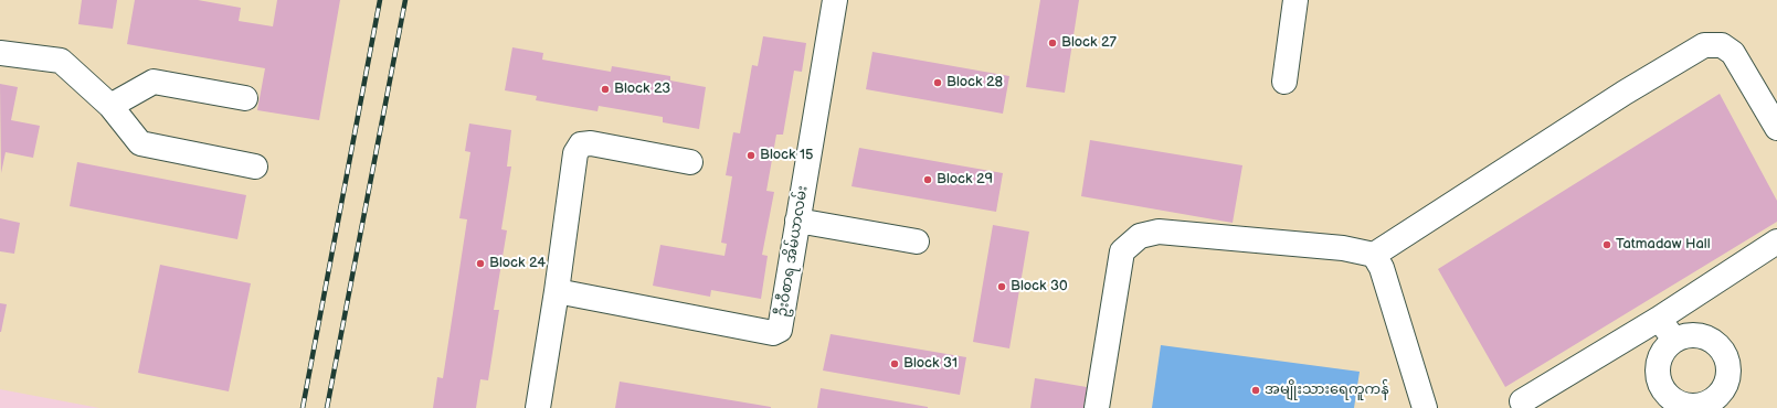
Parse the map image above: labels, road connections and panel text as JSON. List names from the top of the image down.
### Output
{
  "streets": {
    "street": ["ဦးဝီစာရ အိမ်ယာလမ်း"]
  },
  "places": [
    "Block 27",
    "Block 28",
    "Block 23",
    "Block 15",
    "Block 29",
    "Tatmadaw Hall",
    "Block 24",
    "Block 30",
    "Block 31",
    "အမျိုးသားရေကူကန်"
  ]
}
